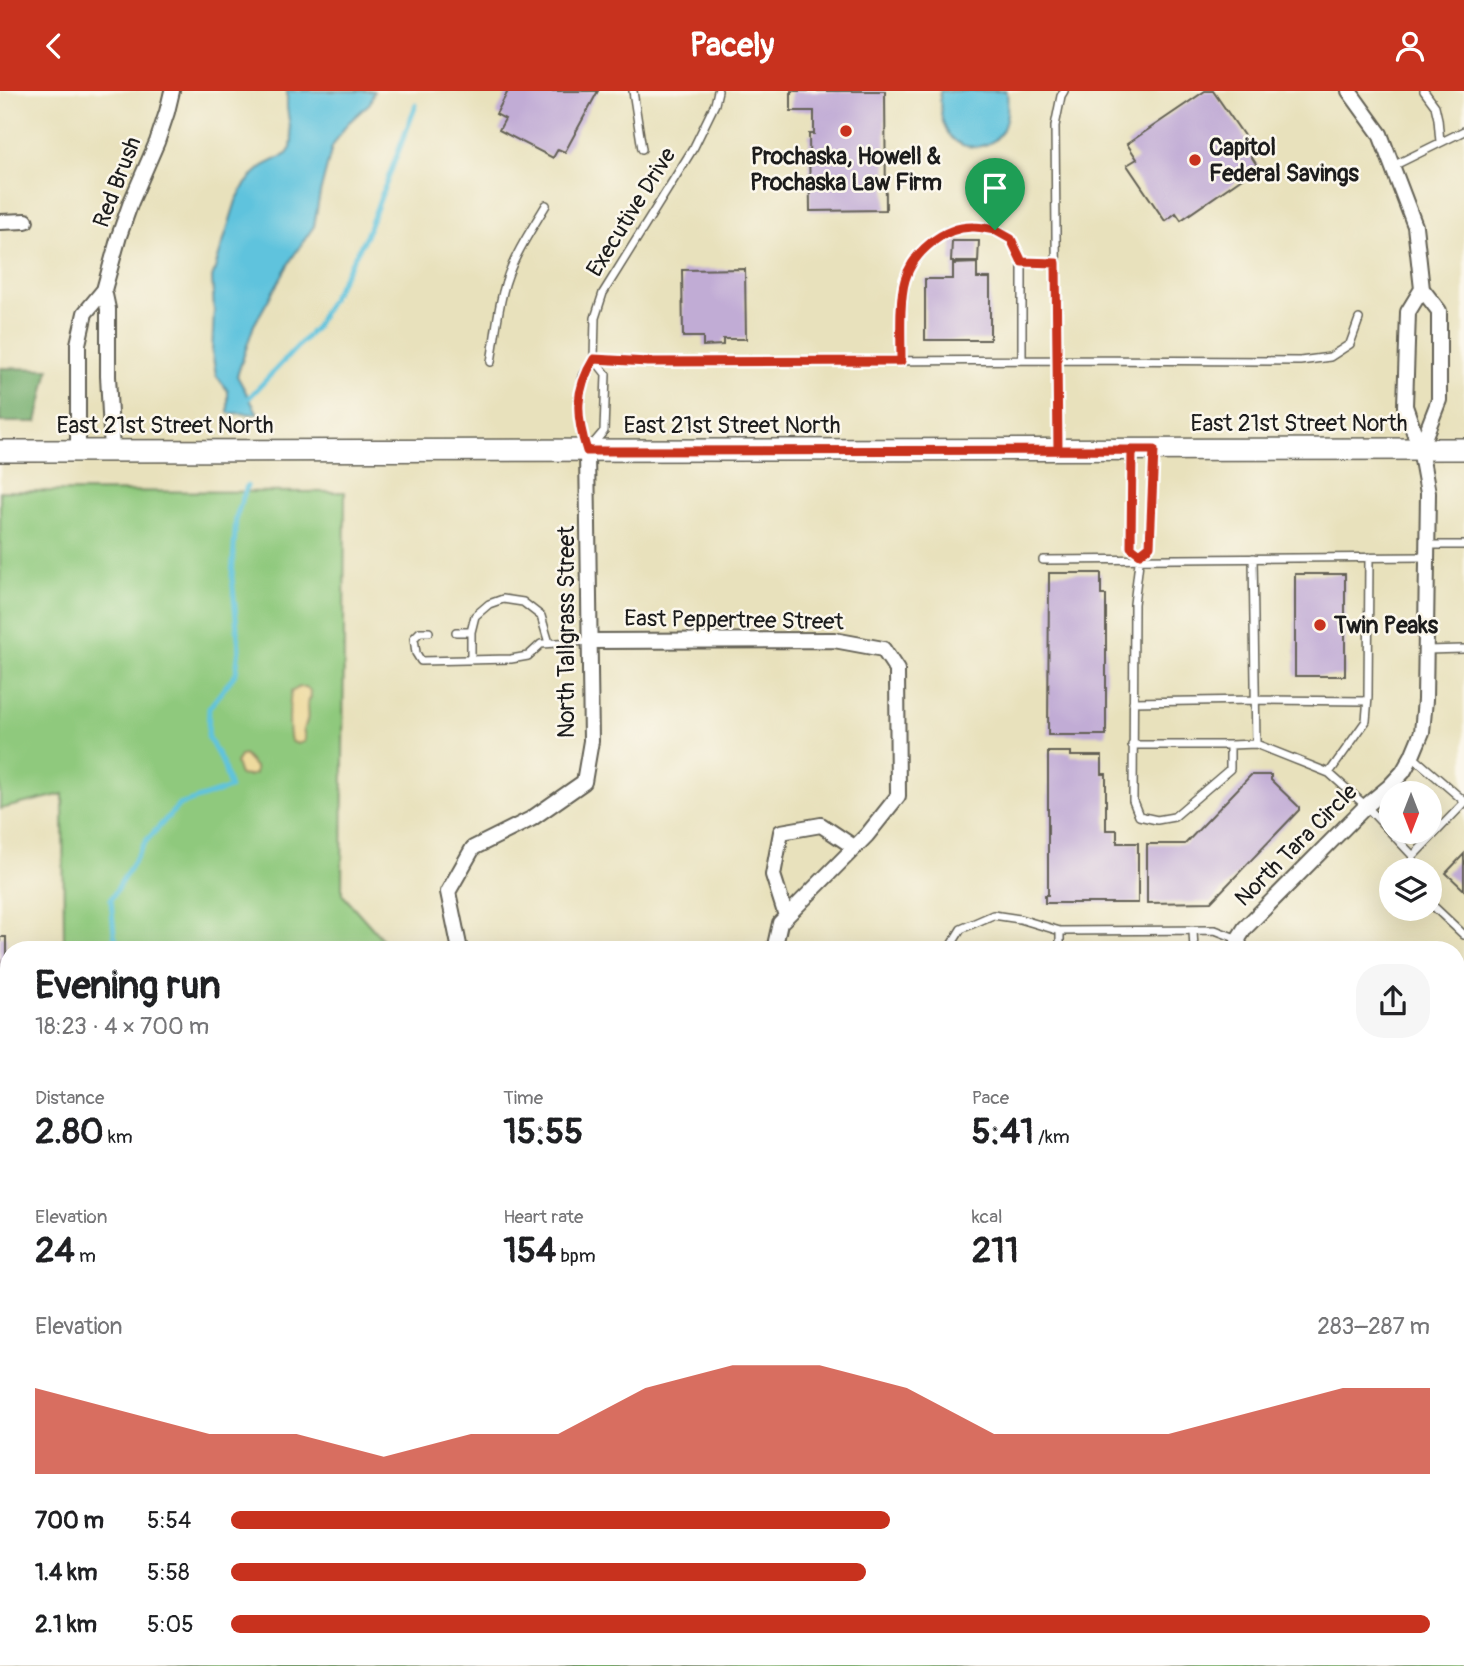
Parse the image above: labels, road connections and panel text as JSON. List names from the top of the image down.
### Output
{
  "streets": {
    "main road": ["East 21st Street North"],
    "street": [
      "Red Brush",
      "East Peppertree Street",
      "North Tallgrass Street",
      "North Tara Circle"
    ],
    "lane": ["Executive Drive"]
  },
  "crossings": [
    ["Red Brush", "East 21st Street North"],
    ["Executive Drive", "East 21st Street North"],
    ["Executive Drive", "North Tallgrass Street"],
    ["East 21st Street North", "North Tallgrass Street"],
    ["East 21st Street North", "North Tara Circle"],
    ["East Peppertree Street", "North Tallgrass Street"]
  ],
  "places": ["Prochaska, Howell & Prochaska Law Firm", "Capitol Federal Savings", "Twin Peaks"],
  "north": "bottom",
  "page": {
    "header": "Pacely",
    "heading": ["Evening run", "18:23 · 4 × 700 m"],
    "stats": [
      ["Distance", "2.80 km"],
      ["Time", "15:55"],
      ["Pace", "5:41 /km"],
      ["Elevation", "24 m"],
      ["Heart rate", "154 bpm"],
      ["kcal", "211"]
    ],
    "chart": ["Elevation", "283–287 m"],
    "list": [
      {
        "name": "700 m",
        "note": "5:54"
      },
      {
        "name": "1.4 km",
        "note": "5:58"
      },
      {
        "name": "2.1 km",
        "note": "5:05"
      }
    ]
  }
}
